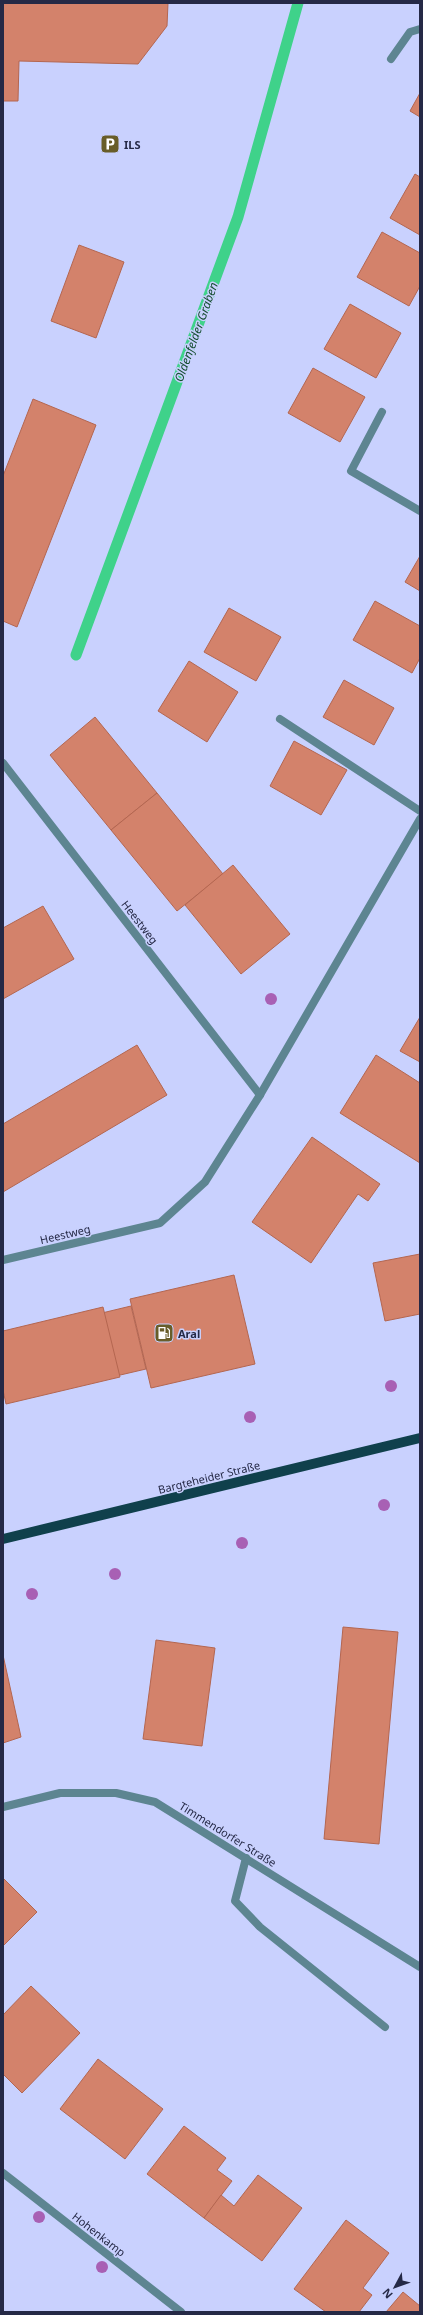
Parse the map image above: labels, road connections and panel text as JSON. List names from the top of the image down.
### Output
{
  "streets": {
    "main road": ["Bargteheider Straße"],
    "street": ["Heestweg", "Timmendorfer Straße", "Hohenkamp"]
  },
  "water": ["Oldenfelder Graben"],
  "places": {
    "parking": ["ILS"],
    "fuel station": ["Aral"]
  },
  "north": "bottom left"
}
